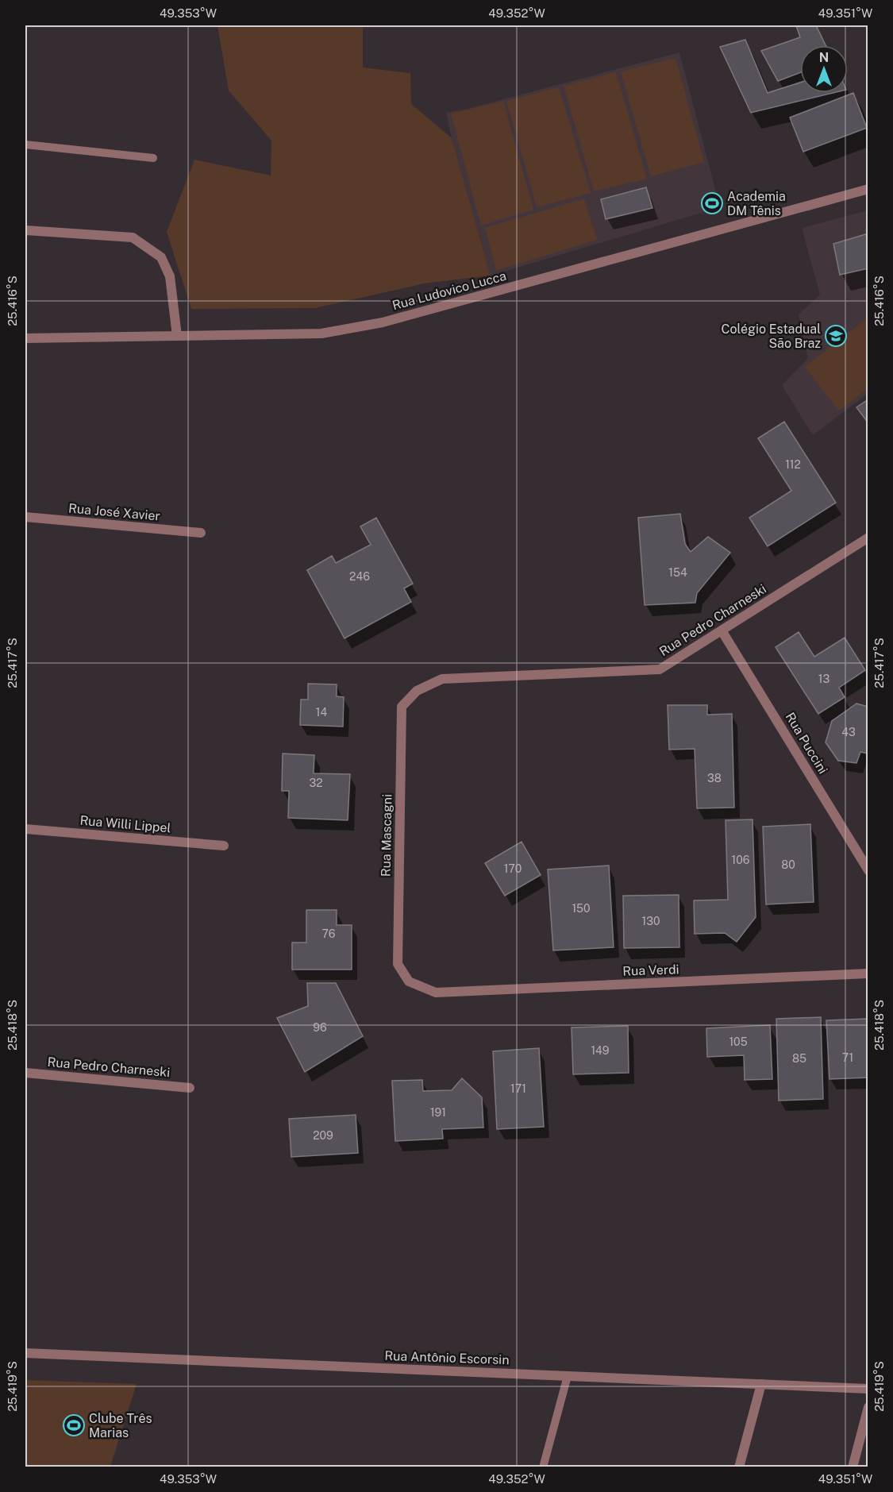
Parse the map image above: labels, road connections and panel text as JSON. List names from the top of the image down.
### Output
{
  "streets": {
    "street": [
      "Rua Ludovico Lucca",
      "Rua José Xavier",
      "Rua Pedro Charneski",
      "Rua Puccini",
      "Rua Willi Lippel",
      "Rua Mascagni",
      "Rua Verdi",
      "Rua Antônio Escorsin"
    ]
  },
  "crossings": [
    ["Rua Pedro Charneski", "Rua Puccini"],
    ["Rua Pedro Charneski", "Rua Mascagni"],
    ["Rua Mascagni", "Rua Verdi"]
  ],
  "places": {
    "sports": ["Academia DM Tênis", "Clube Três Marias"],
    "school or university": ["Colégio Estadual São Braz"]
  },
  "house_numbers": [
    "112",
    "154",
    "246",
    "13",
    "14",
    "43",
    "38",
    "32",
    "106",
    "80",
    "170",
    "150",
    "130",
    "76",
    "96",
    "105",
    "149",
    "71",
    "85",
    "171",
    "191",
    "209"
  ],
  "north": "top",
  "coordinates": [
    "49.353°W",
    "49.352°W",
    "49.351°W",
    "25.416°S",
    "25.417°S",
    "25.418°S",
    "25.419°S"
  ]
}
